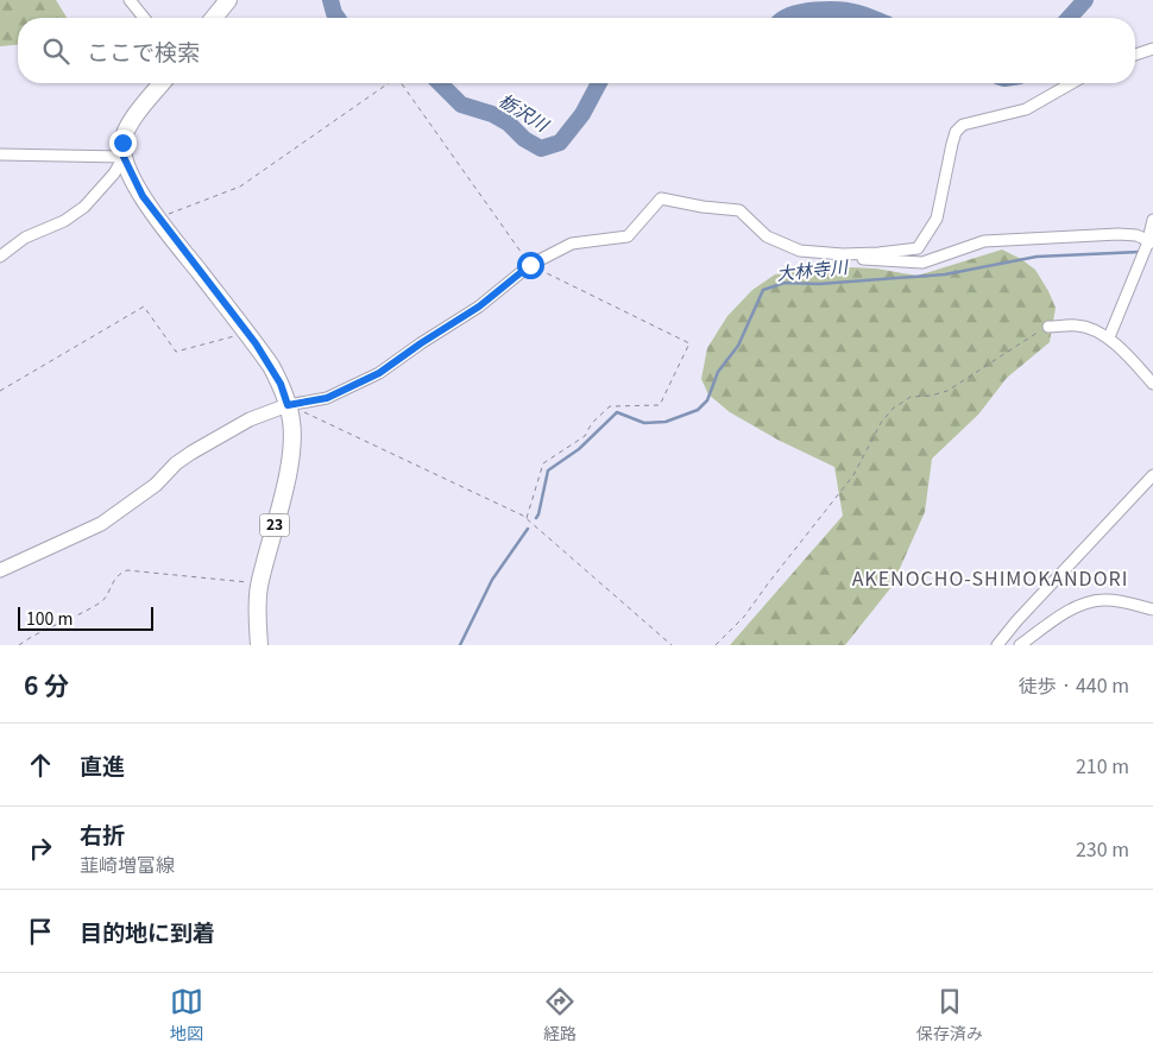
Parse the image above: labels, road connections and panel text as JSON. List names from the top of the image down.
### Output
{
  "streets": {
    "main road": ["23"]
  },
  "districts": ["AKENOCHO-SHIMOKANDORI"],
  "water": ["栃沢川", "大林寺川"],
  "scale_bar": "100 m",
  "page": {
    "search": "ここで検索",
    "scale": "100 m",
    "heading": ["6 分", "徒歩 · 440 m"],
    "list": [
      ["直進", "210 m"],
      ["右折", "韮崎増富線", "230 m"],
      "目的地に到着"
    ],
    "nav": ["地図", "経路", "保存済み"]
  }
}
